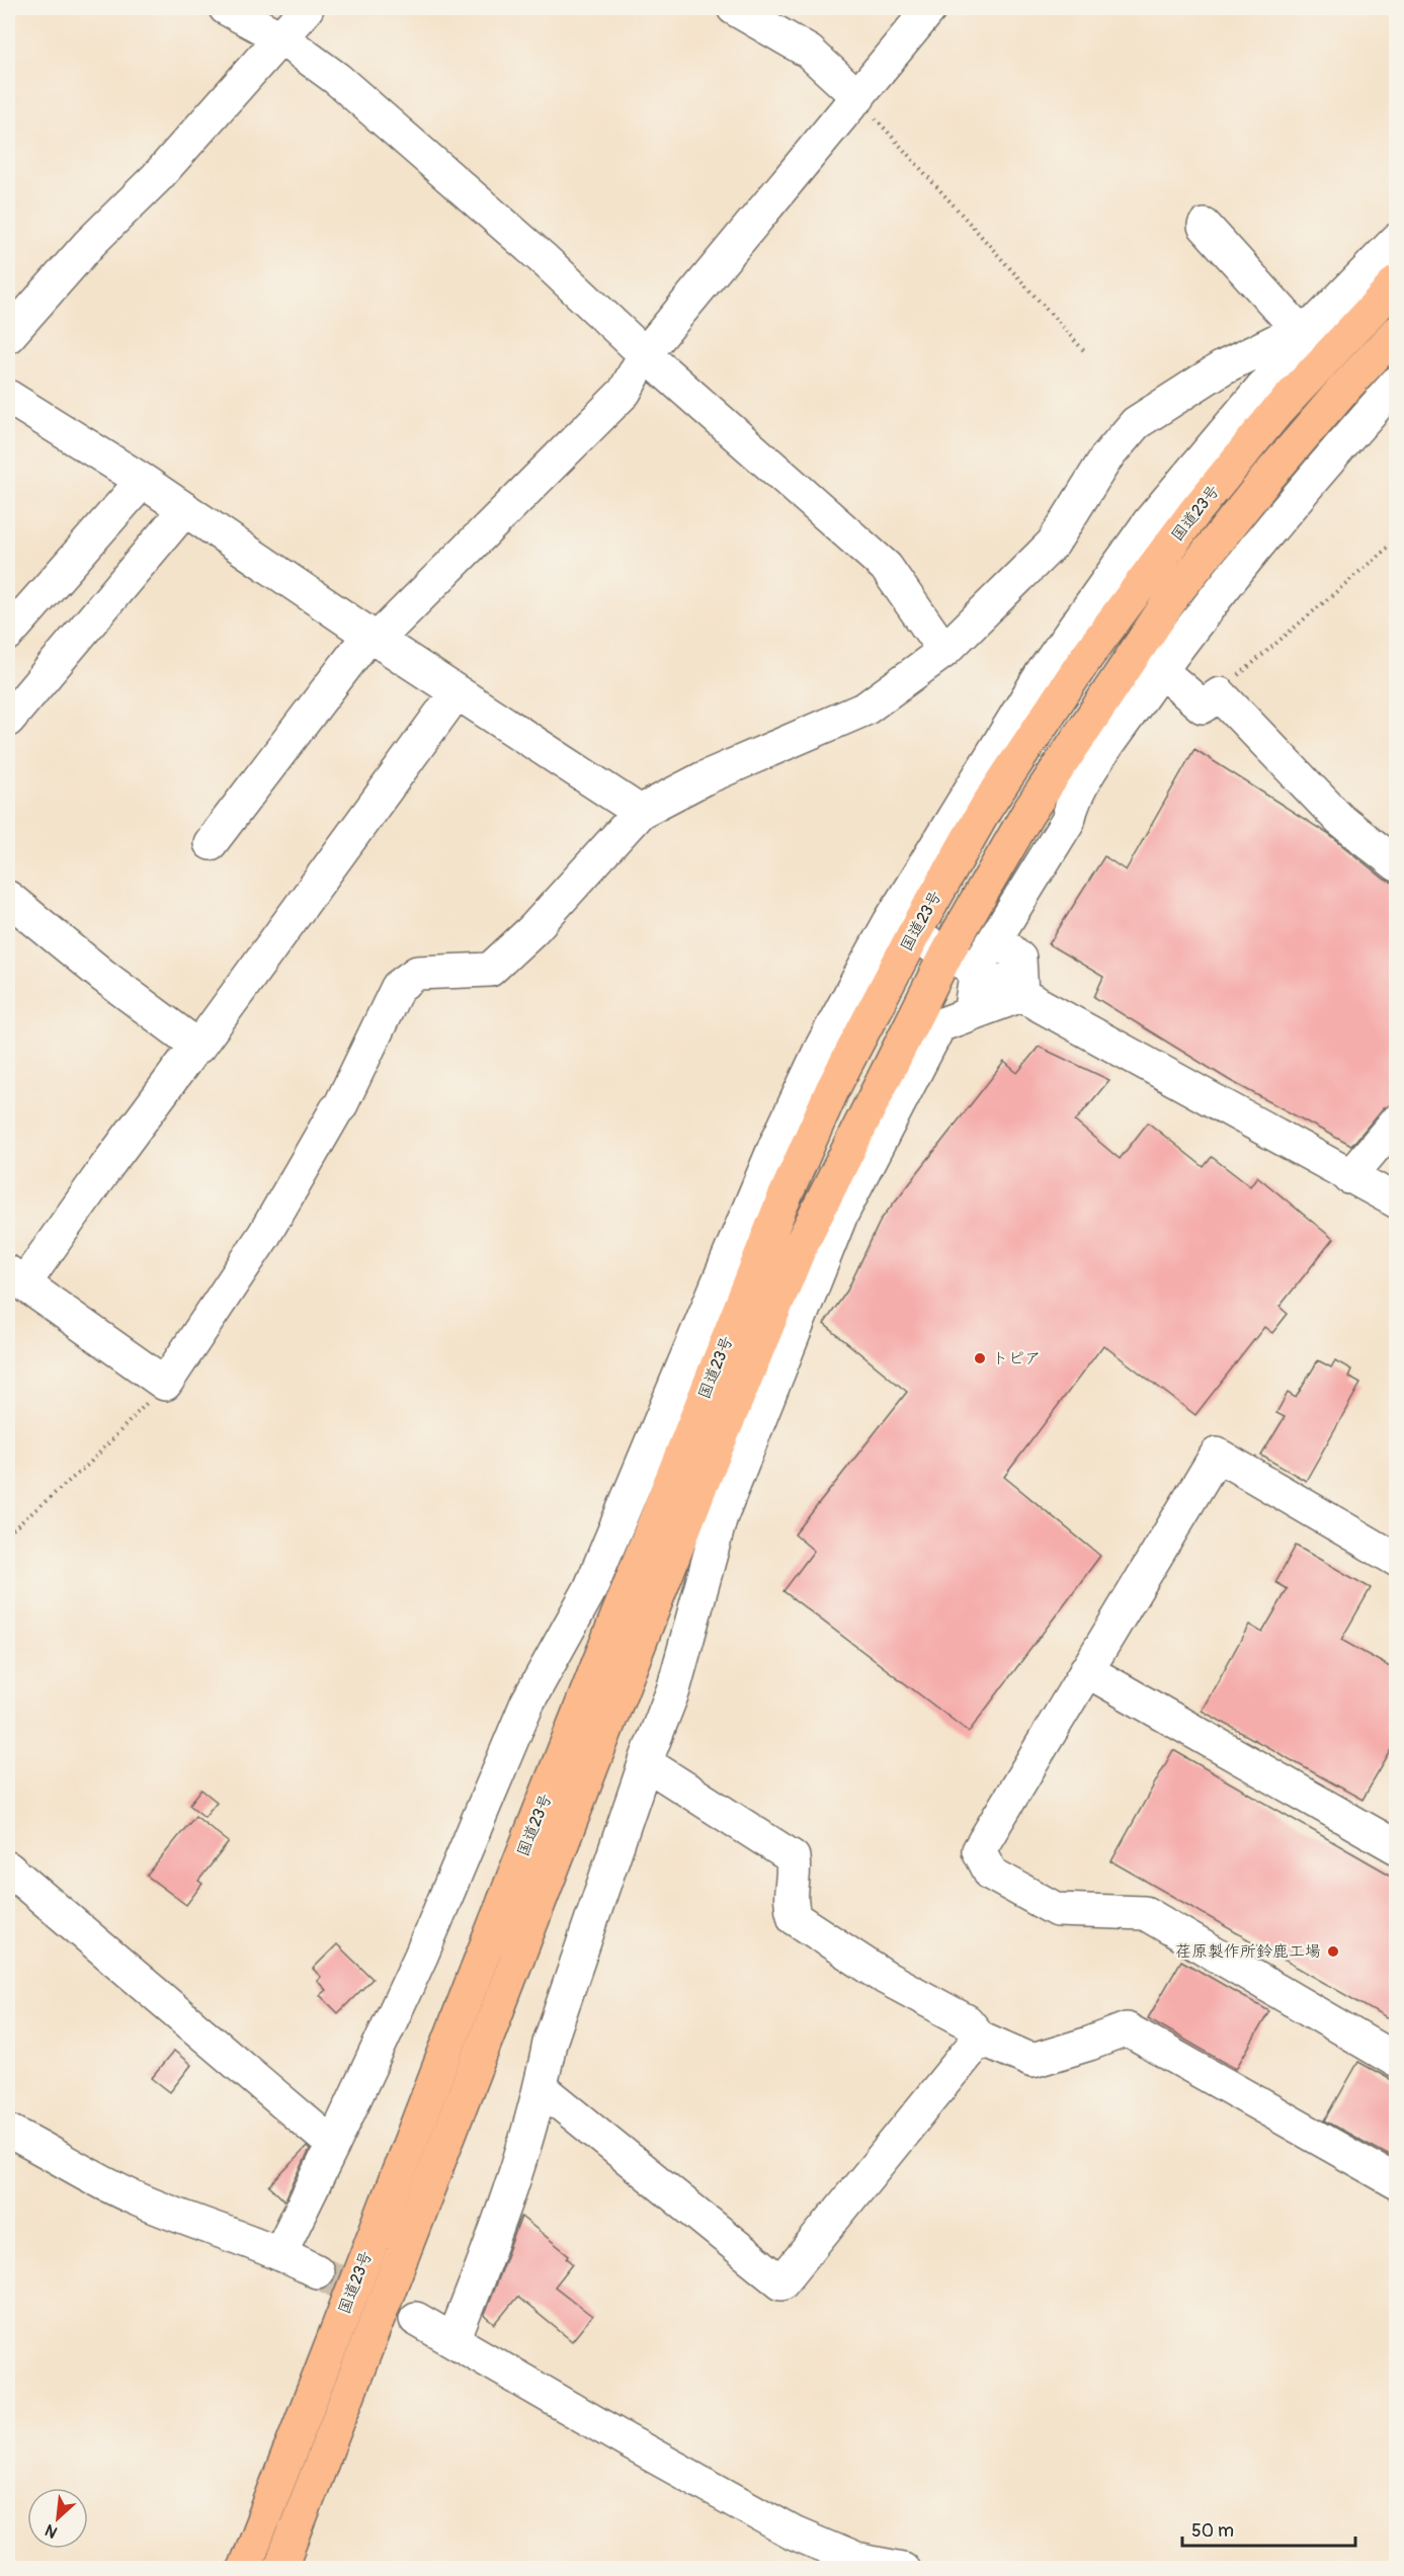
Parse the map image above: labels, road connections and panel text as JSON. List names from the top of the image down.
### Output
{
  "streets": {
    "highway": ["国道23号"]
  },
  "places": ["トピア", "荏原製作所鈴鹿工場"],
  "scale_bar": "50 m",
  "north": "bottom left"
}
